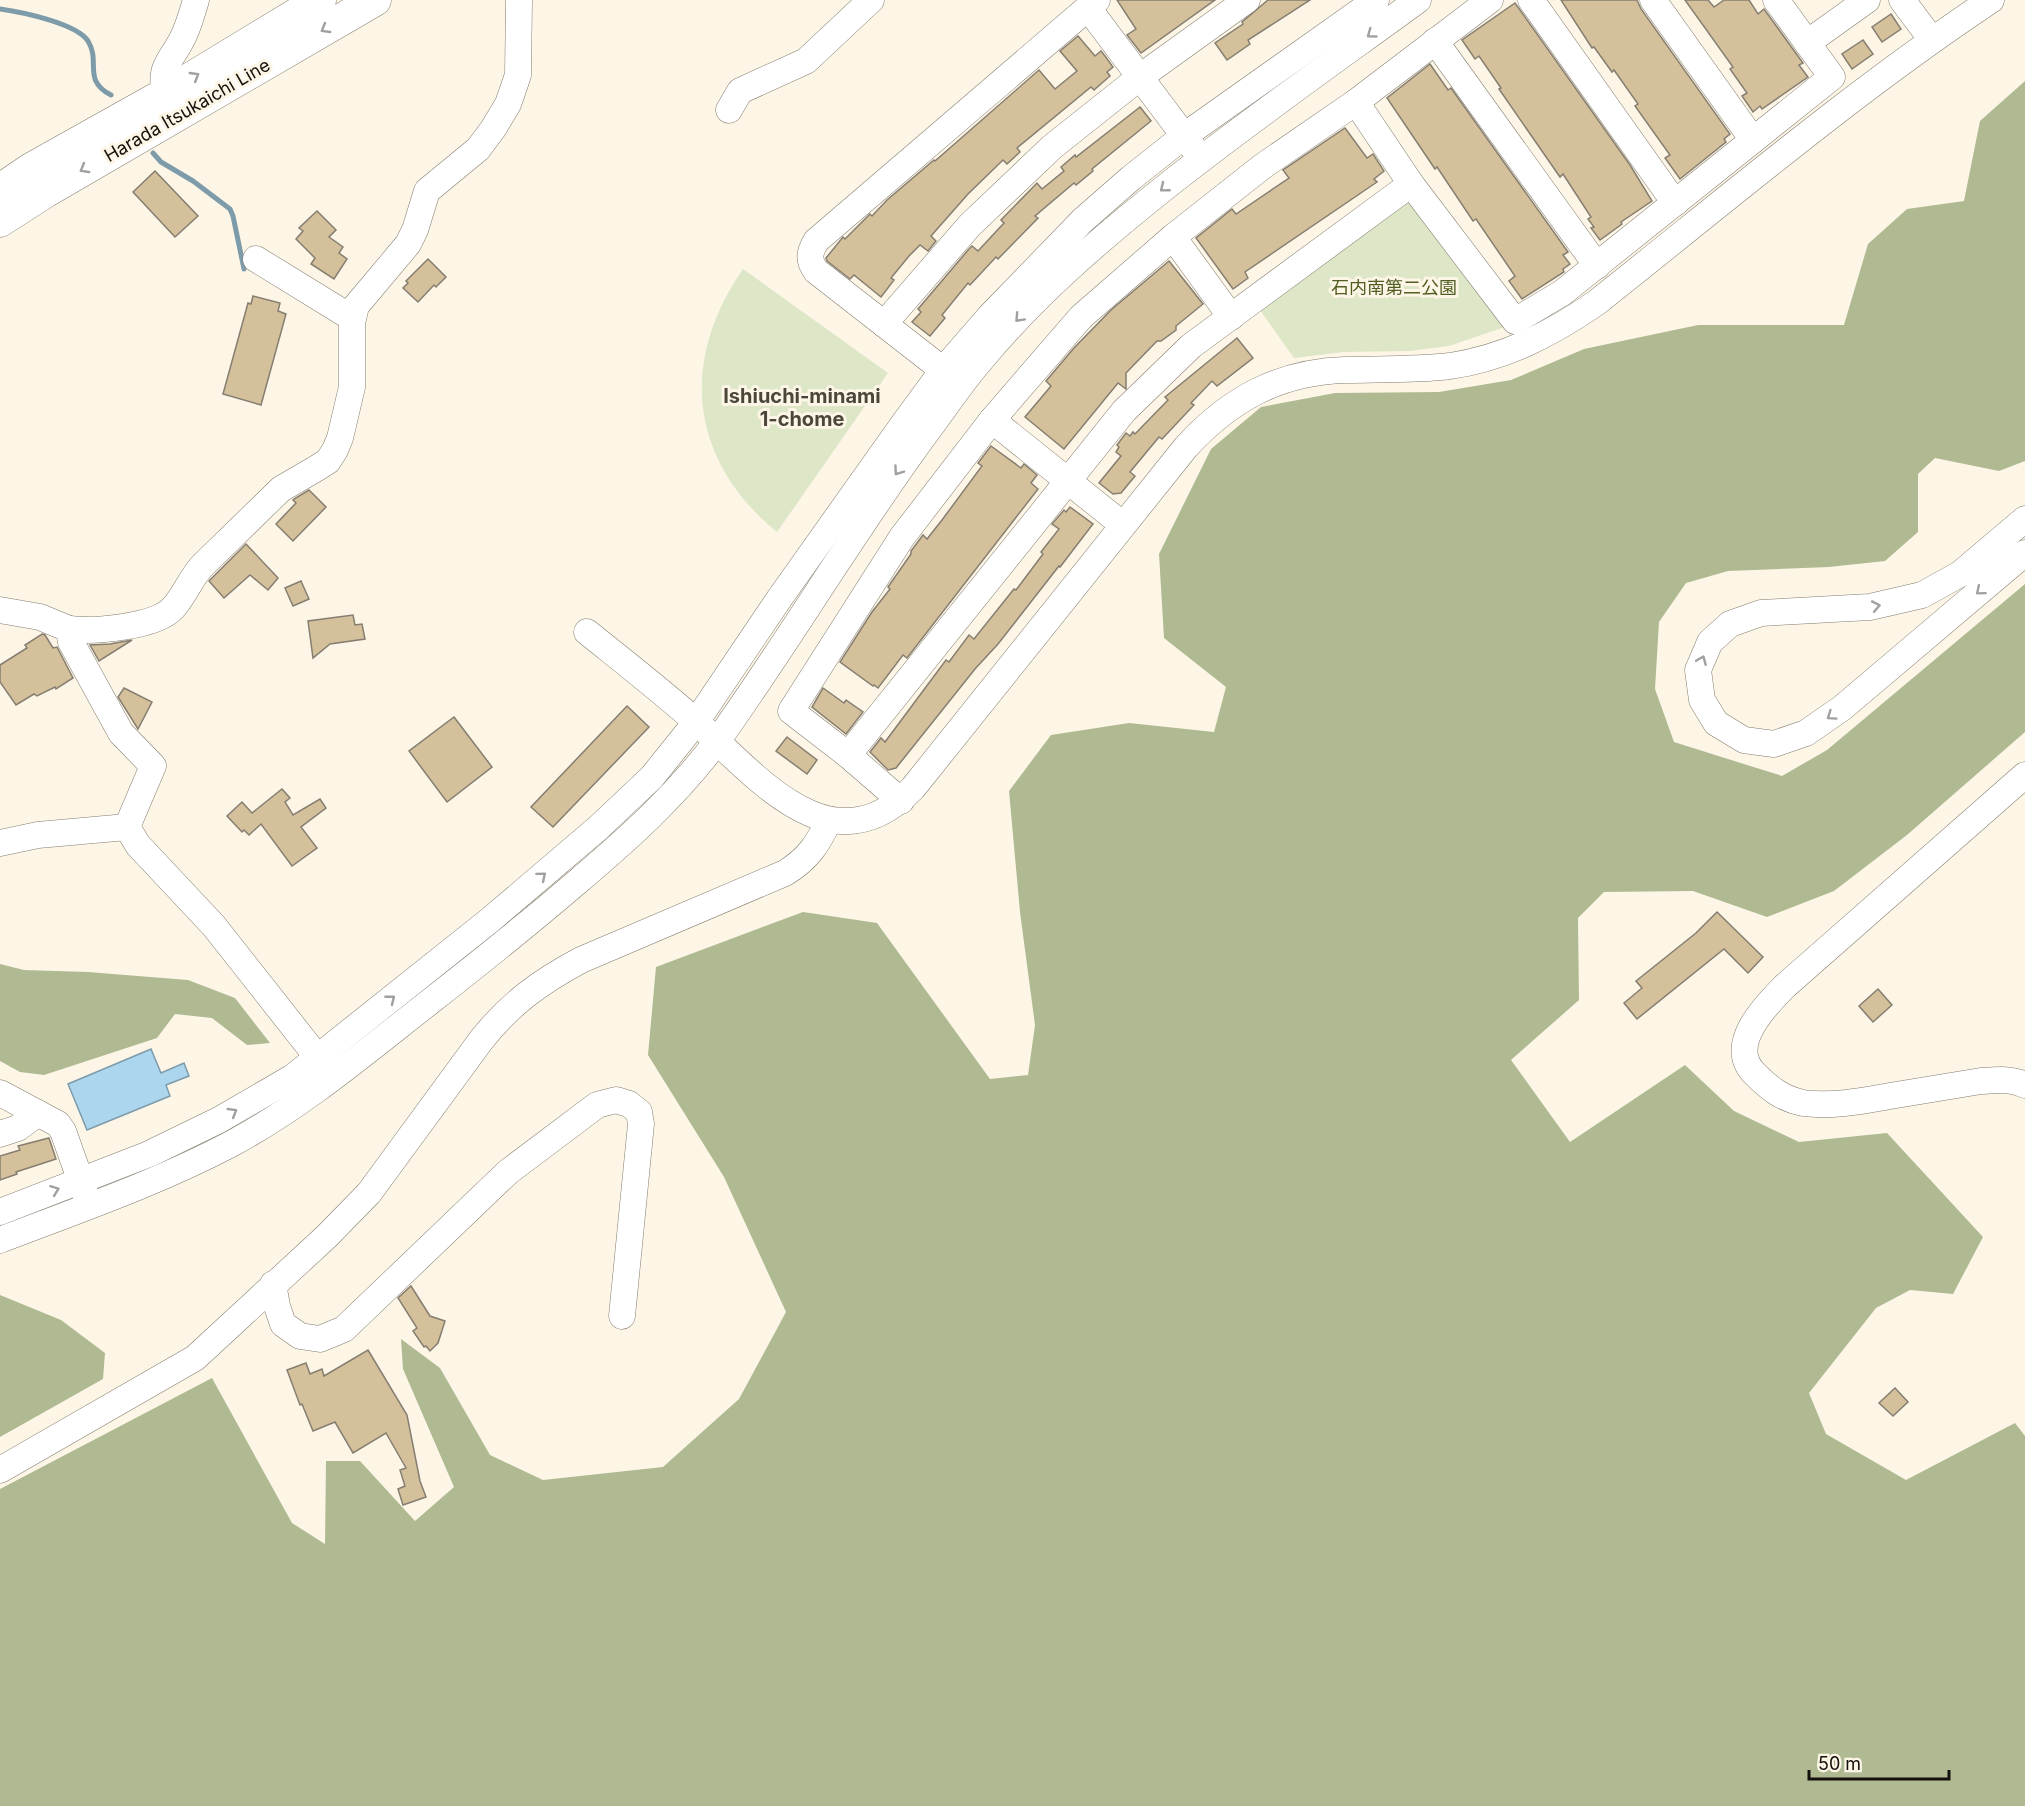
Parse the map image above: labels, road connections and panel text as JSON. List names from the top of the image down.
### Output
{
  "streets": {
    "main road": ["Harada Itsukaichi Line"]
  },
  "districts": ["Ishiuchi-minami 1-chome"],
  "parks": ["石内南第二公園"],
  "scale_bar": "50 m"
}
